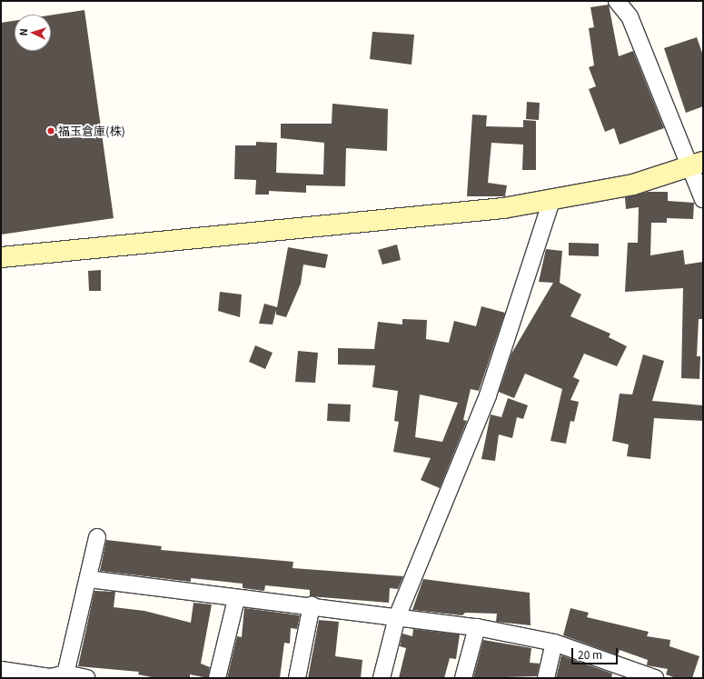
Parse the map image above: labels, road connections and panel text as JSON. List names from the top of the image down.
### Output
{
  "places": ["福玉倉庫(株)"],
  "scale_bar": "20 m",
  "north": "left"
}
